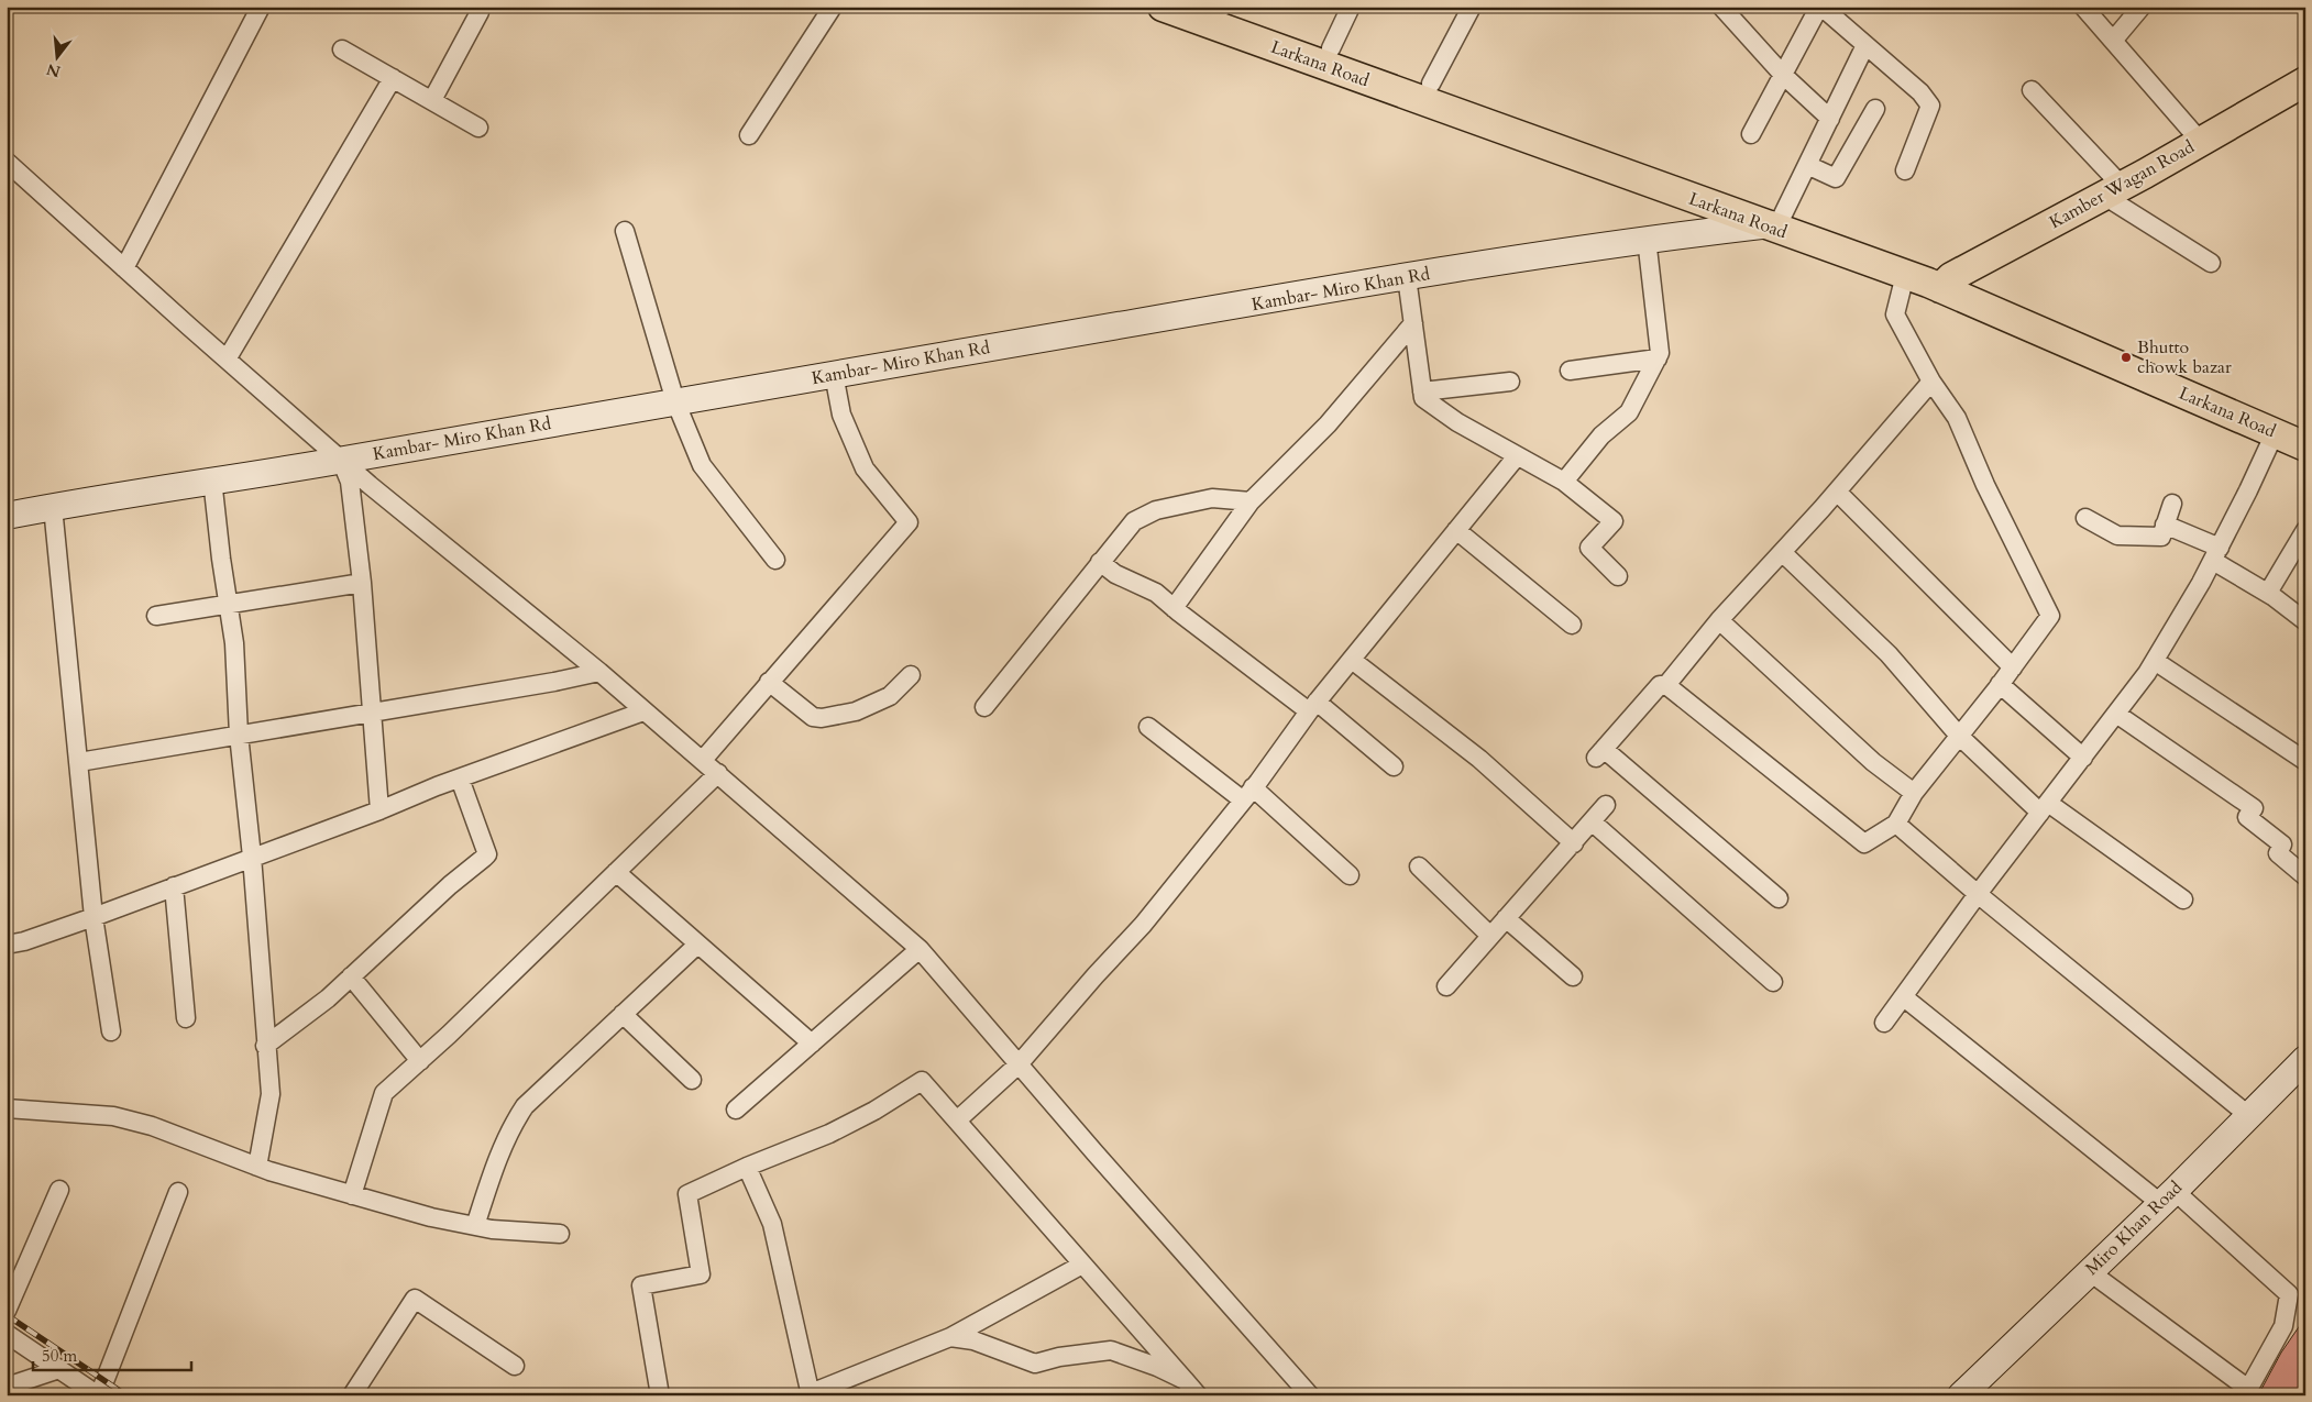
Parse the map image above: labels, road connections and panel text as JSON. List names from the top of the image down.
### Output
{
  "streets": {
    "main road": [
      "Larkana Road",
      "Kamber Wagan Road",
      "Kambar- Miro Khan Rd",
      "Miro Khan Road"
    ]
  },
  "crossings": [
    ["Larkana Road", "Kamber Wagan Road"],
    ["Larkana Road", "Kambar- Miro Khan Rd"]
  ],
  "places": ["Bhutto chowk bazar"],
  "scale_bar": "50 m",
  "north": "bottom"
}
